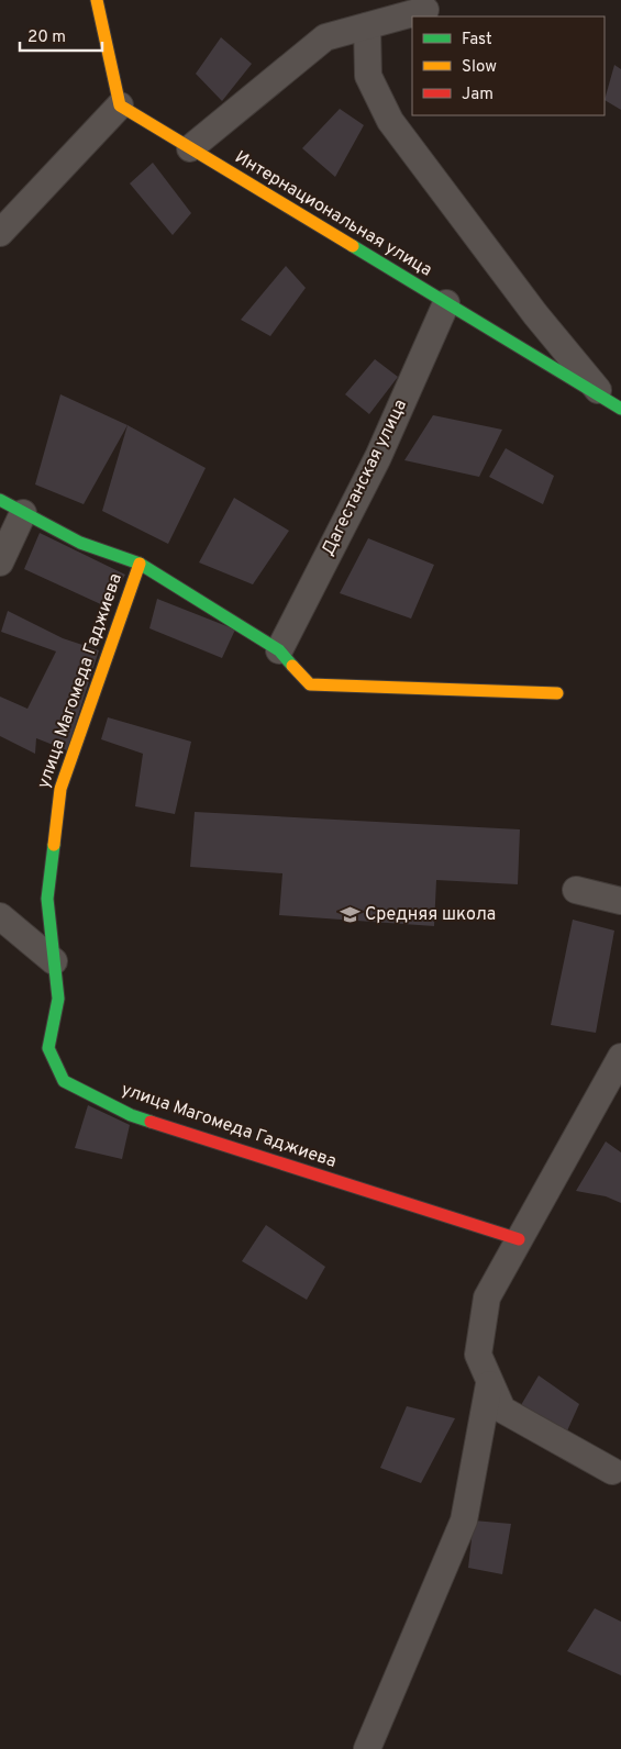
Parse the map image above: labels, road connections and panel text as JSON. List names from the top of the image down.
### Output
{
  "streets": {
    "street": ["Интернациональная улица", "Дагестанская улица", "улица Магомеда Гаджиева"]
  },
  "crossings": [
    ["Интернациональная улица", "Дагестанская улица"]
  ],
  "places": {
    "school or university": ["Средняя школа"]
  },
  "legend": ["Fast", "Slow", "Jam"],
  "scale_bar": "20 m"
}
